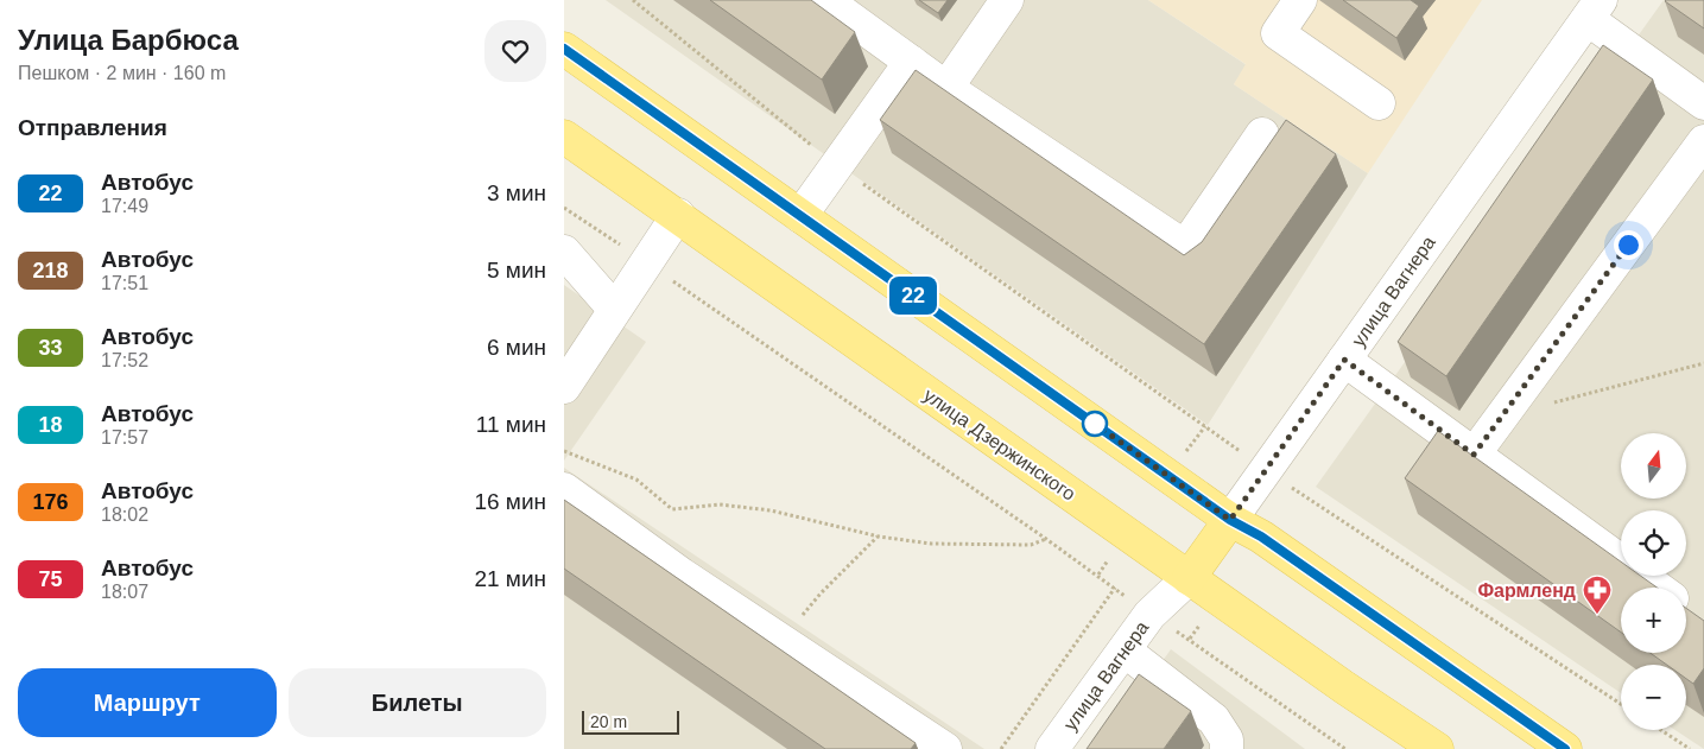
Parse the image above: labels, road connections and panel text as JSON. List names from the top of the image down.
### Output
{
  "streets": {
    "main road": ["улица Вагнера", "улица Дзержинского"]
  },
  "crossings": [
    ["улица Вагнера", "улица Дзержинского"]
  ],
  "places": {
    "pharmacy": ["Фармленд"]
  },
  "lines": ["bus line 22"],
  "scale_bar": "20 m",
  "north": "top",
  "page": {
    "heading": [
      ["Улица Барбюса", "Пешком · 2 мин · 160 m"],
      "Отправления"
    ],
    "on_map": "22",
    "list": [
      {
        "mark": "22",
        "name": "Автобус",
        "note": "17:49",
        "value": "3 мин"
      },
      {
        "mark": "218",
        "name": "Автобус",
        "note": "17:51",
        "value": "5 мин"
      },
      {
        "mark": "33",
        "name": "Автобус",
        "note": "17:52",
        "value": "6 мин"
      },
      {
        "mark": "18",
        "name": "Автобус",
        "note": "17:57",
        "value": "11 мин"
      },
      {
        "mark": "176",
        "name": "Автобус",
        "note": "18:02",
        "value": "16 мин"
      },
      {
        "mark": "75",
        "name": "Автобус",
        "note": "18:07",
        "value": "21 мин"
      }
    ],
    "map_buttons": ["+", "−"],
    "buttons": ["Маршрут", "Билеты"],
    "scale": "20 m"
  }
}
